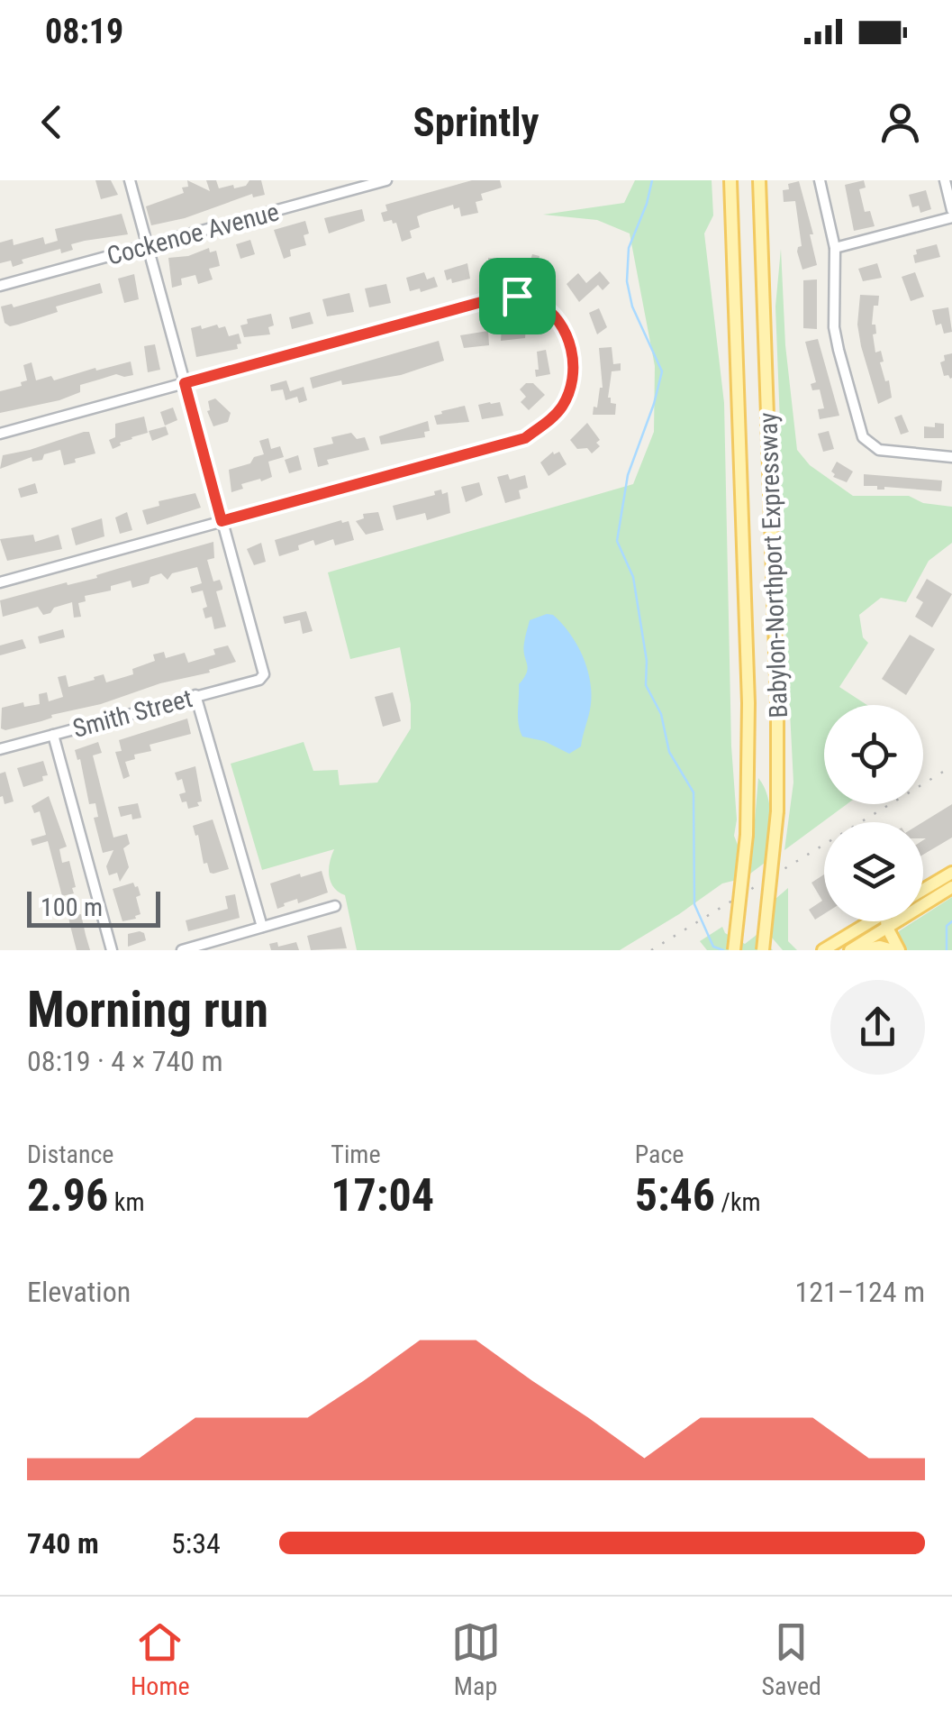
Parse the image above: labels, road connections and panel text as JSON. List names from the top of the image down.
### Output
{
  "streets": {
    "main road": ["Babylon-Northport Expressway"],
    "street": ["Cockenoe Avenue", "Smith Street"]
  },
  "scale_bar": "100 m",
  "page": {
    "status": "08:19",
    "header": "Sprintly",
    "scale": "100 m",
    "heading": ["Morning run", "08:19 · 4 × 740 m"],
    "stats": [
      ["Distance", "2.96 km"],
      ["Time", "17:04"],
      ["Pace", "5:46 /km"]
    ],
    "chart": ["Elevation", "121–124 m"],
    "list": [
      {
        "name": "740 m",
        "note": "5:34"
      }
    ],
    "tabs": ["Home", "Map", "Saved"]
  }
}
